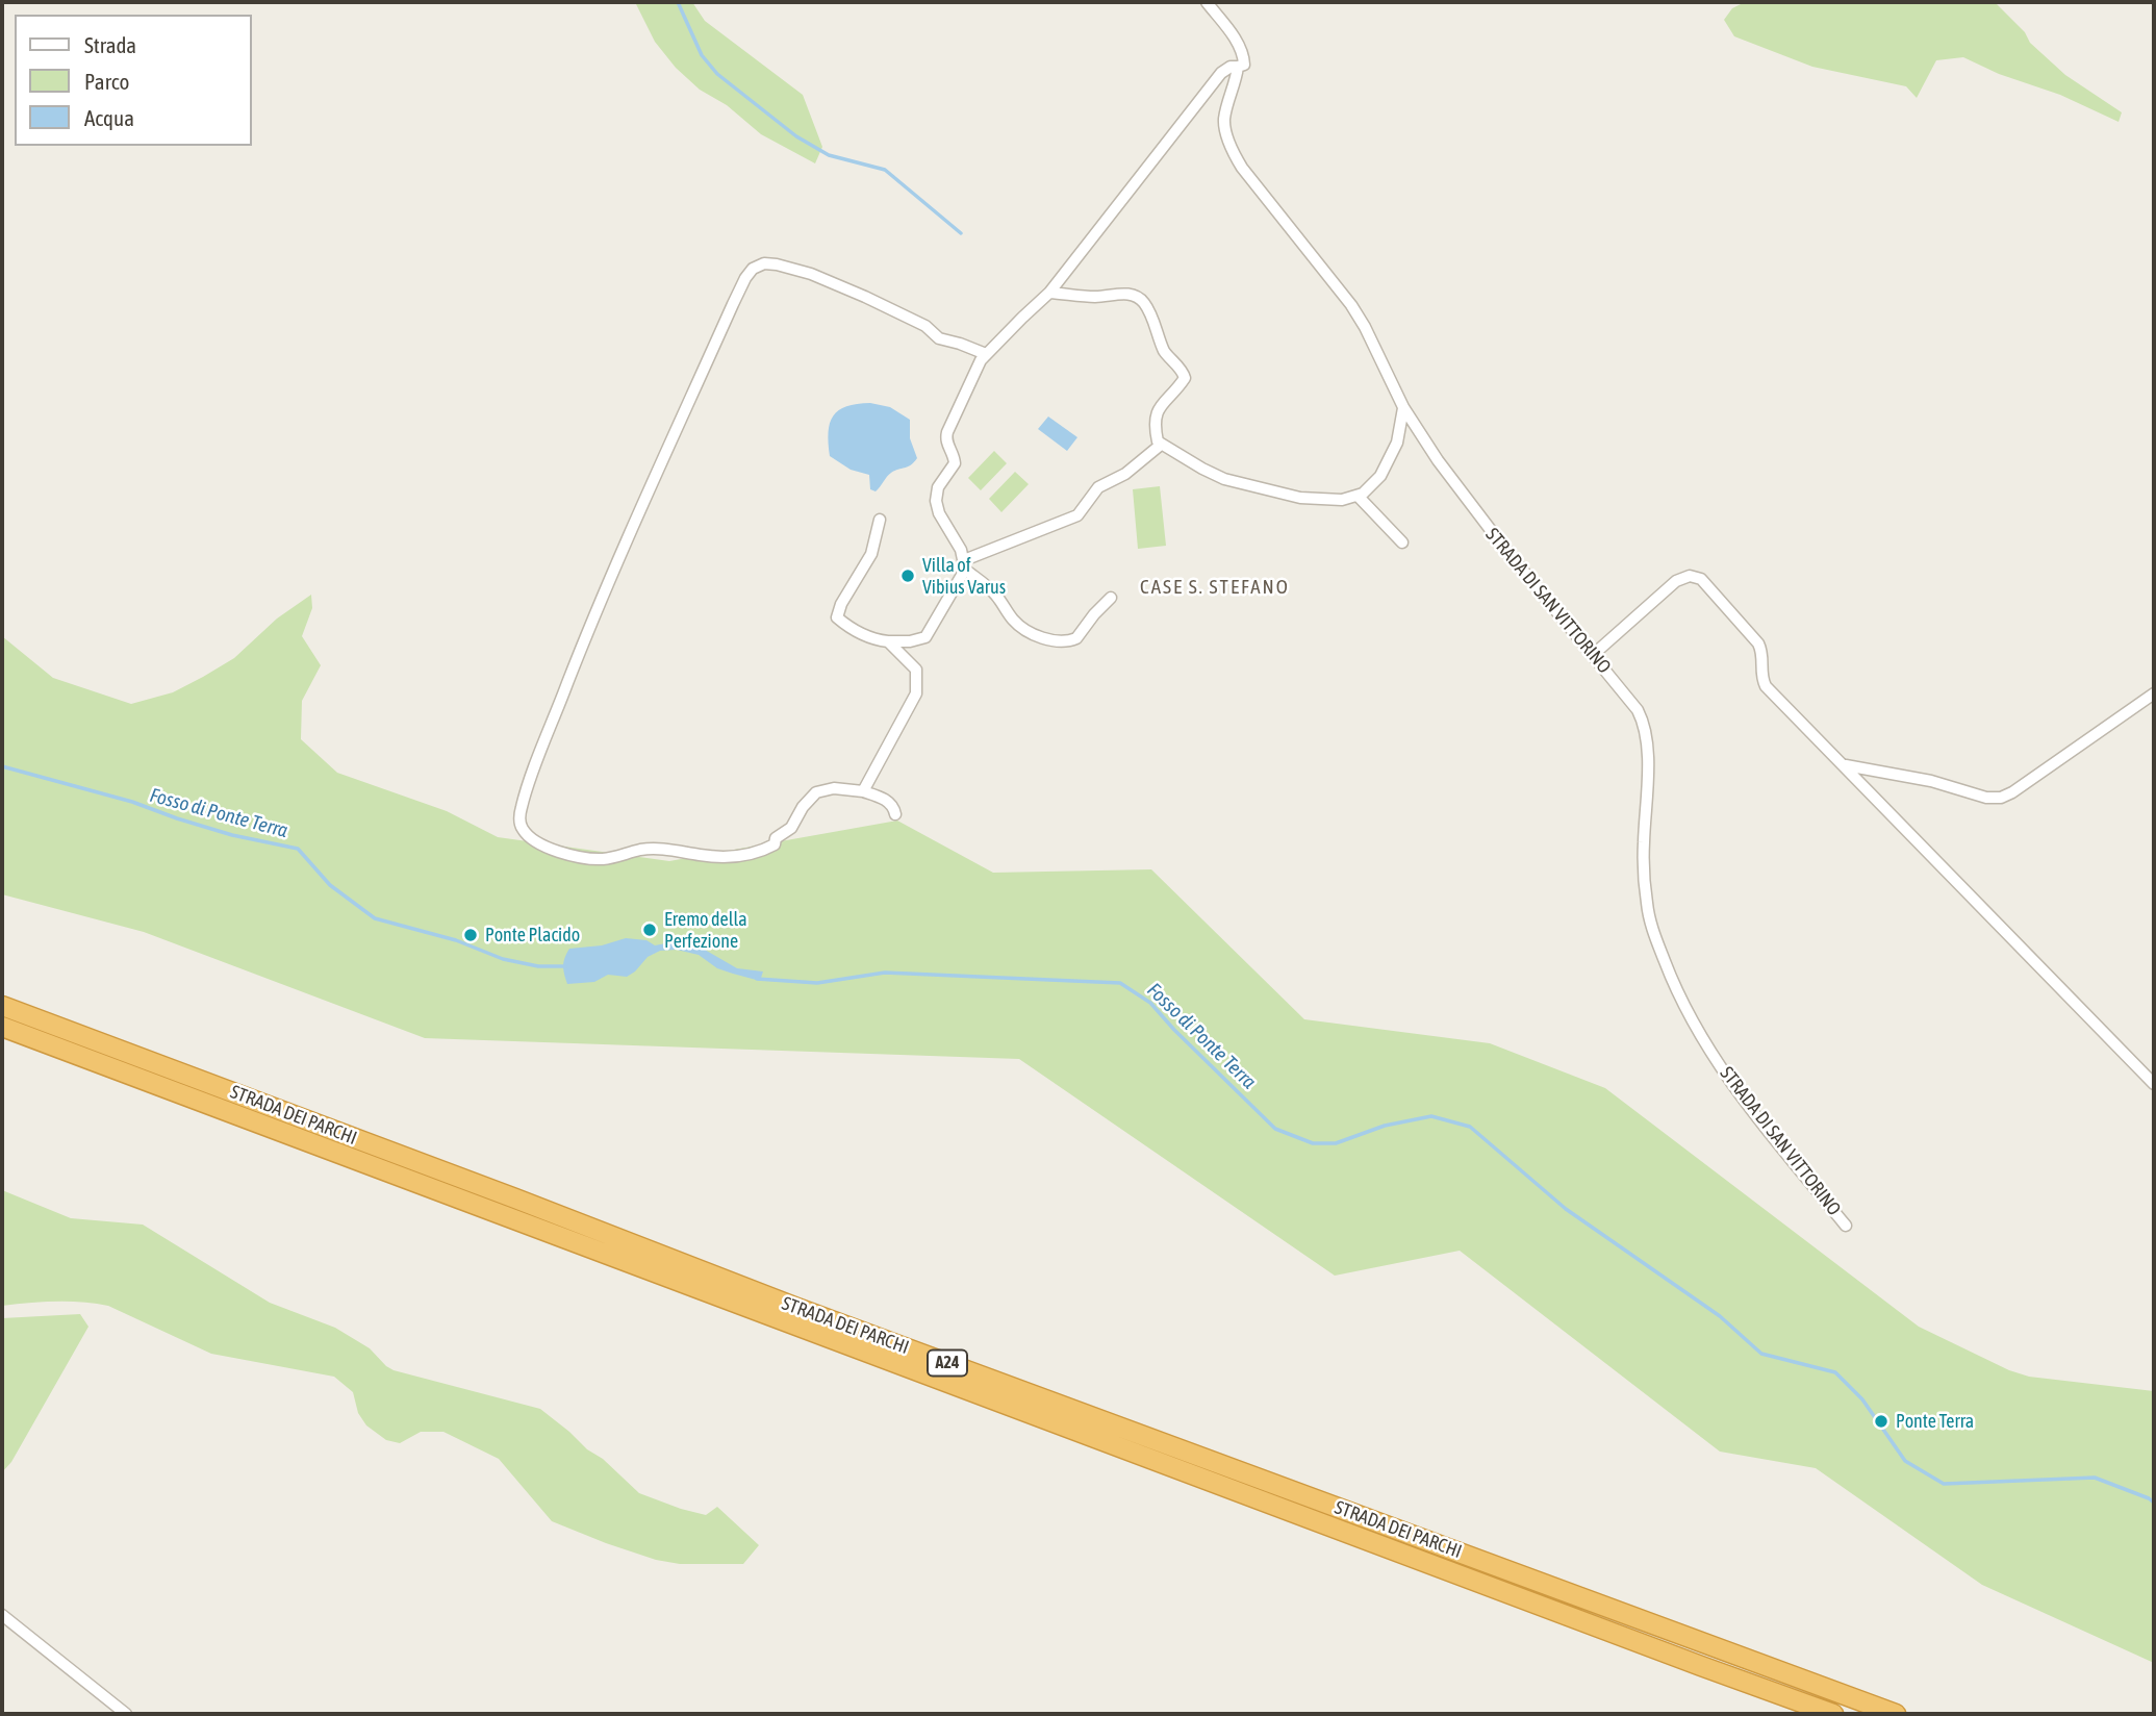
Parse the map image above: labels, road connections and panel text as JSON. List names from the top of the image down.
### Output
{
  "streets": {
    "highway": ["STRADA DEI PARCHI", "A24"],
    "street": ["STRADA DI SAN VITTORINO"]
  },
  "districts": ["CASE S. STEFANO"],
  "water": ["Fosso di Ponte Terra"],
  "places": [
    "Villa of Vibius Varus",
    "Eremo della Perfezione",
    "Ponte Placido",
    "Ponte Terra"
  ],
  "legend": ["Strada", "Parco", "Acqua"]
}
